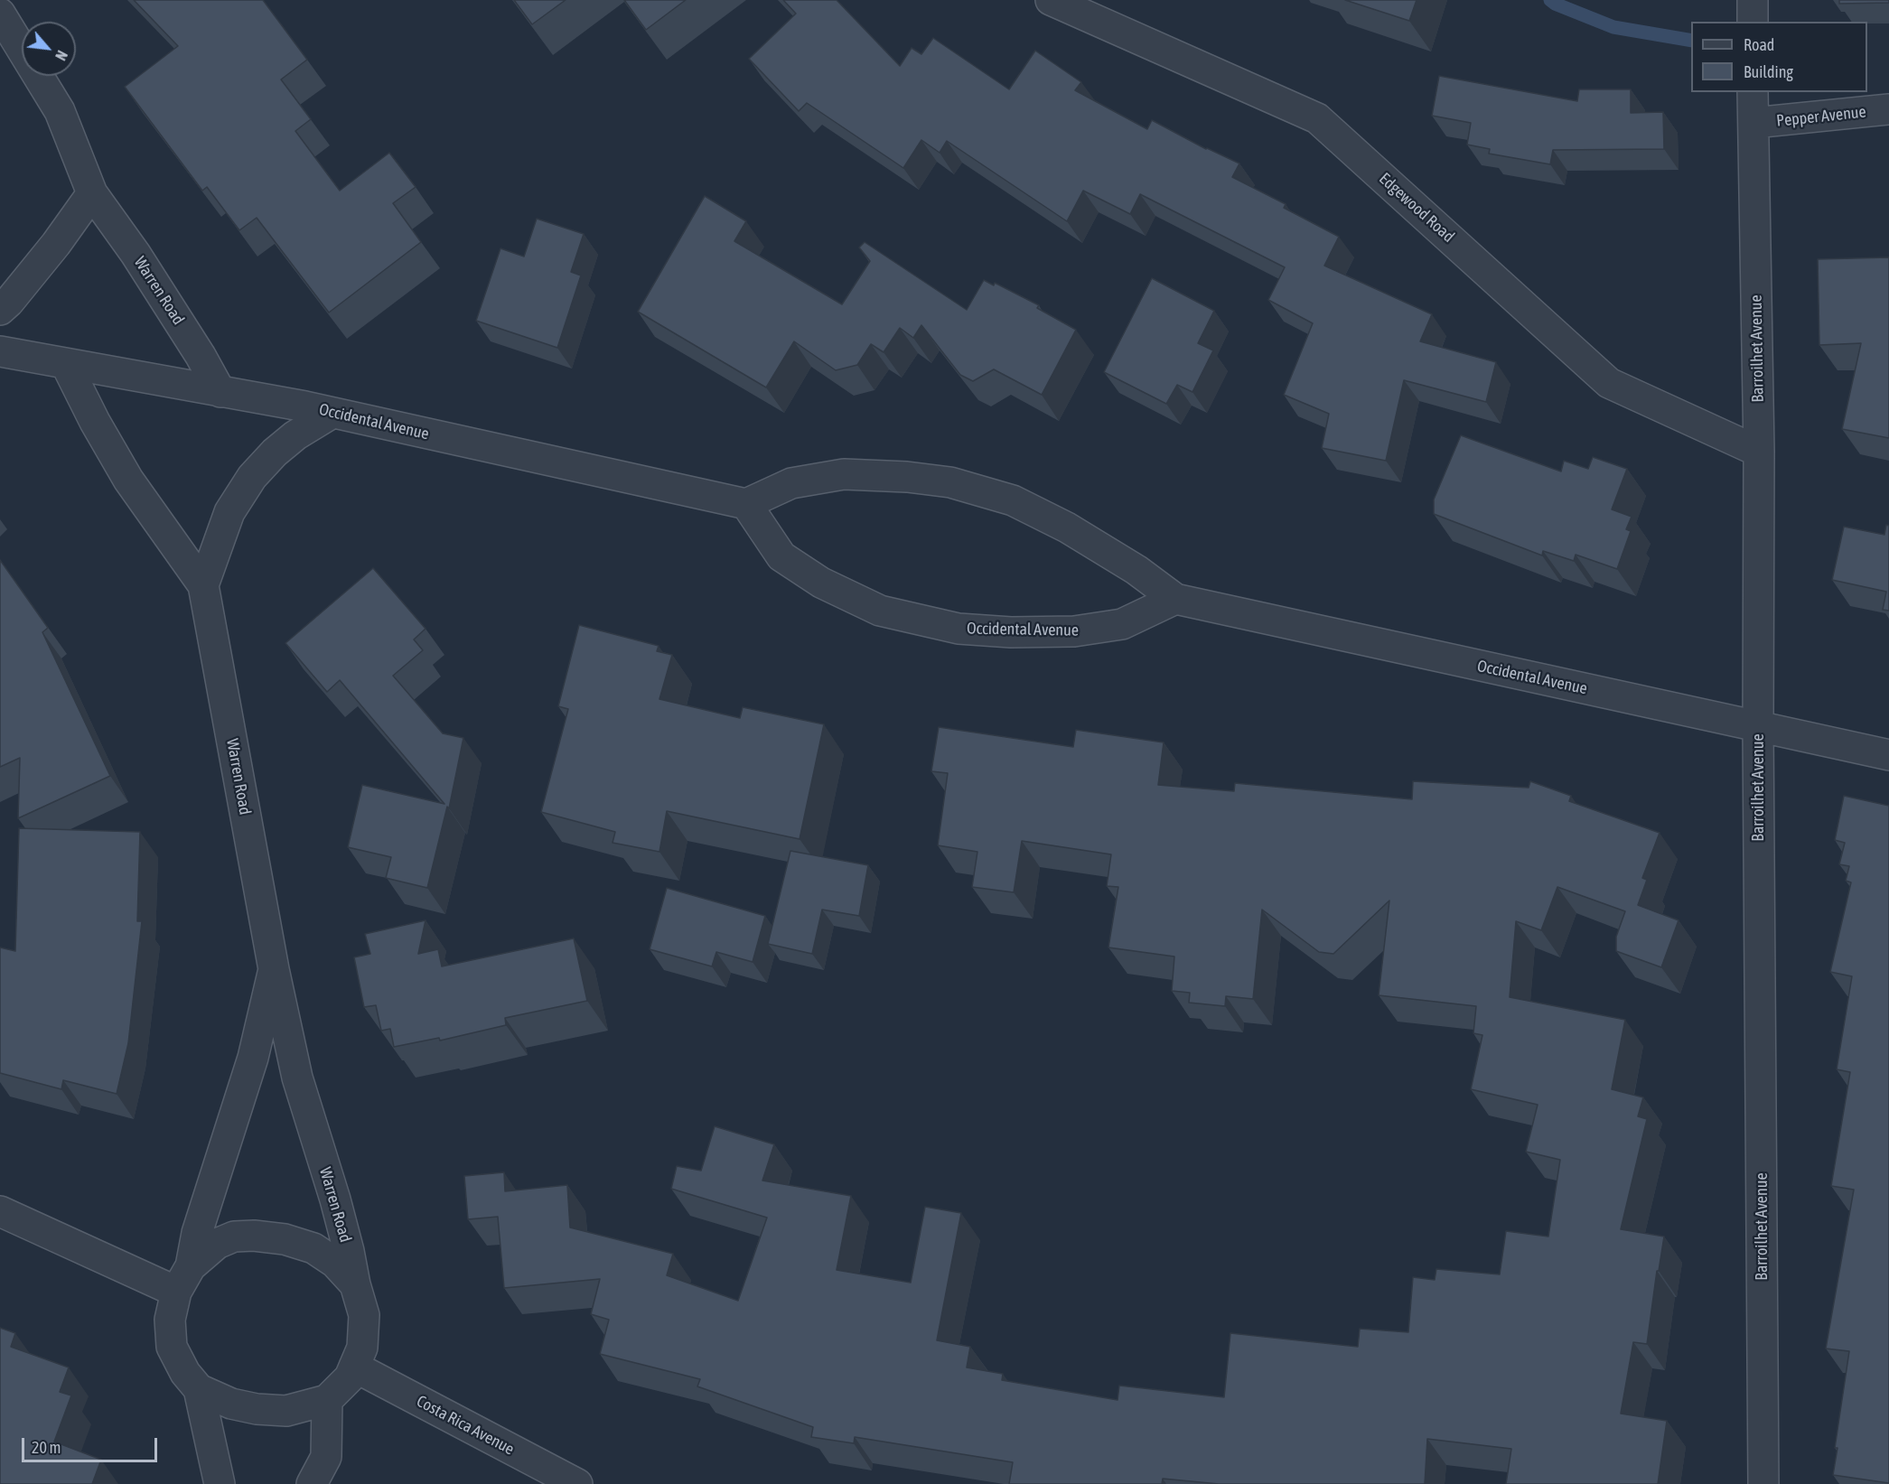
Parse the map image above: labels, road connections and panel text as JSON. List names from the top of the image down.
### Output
{
  "streets": {
    "street": [
      "Pepper Avenue",
      "Edgewood Road",
      "Warren Road",
      "Barroilhet Avenue",
      "Occidental Avenue",
      "Costa Rica Avenue"
    ]
  },
  "crossings": [
    ["Pepper Avenue", "Barroilhet Avenue"],
    ["Edgewood Road", "Barroilhet Avenue"],
    ["Warren Road", "Occidental Avenue"],
    ["Warren Road", "Costa Rica Avenue"],
    ["Barroilhet Avenue", "Occidental Avenue"]
  ],
  "legend": ["Road", "Building"],
  "scale_bar": "20 m",
  "north": "bottom right"
}
